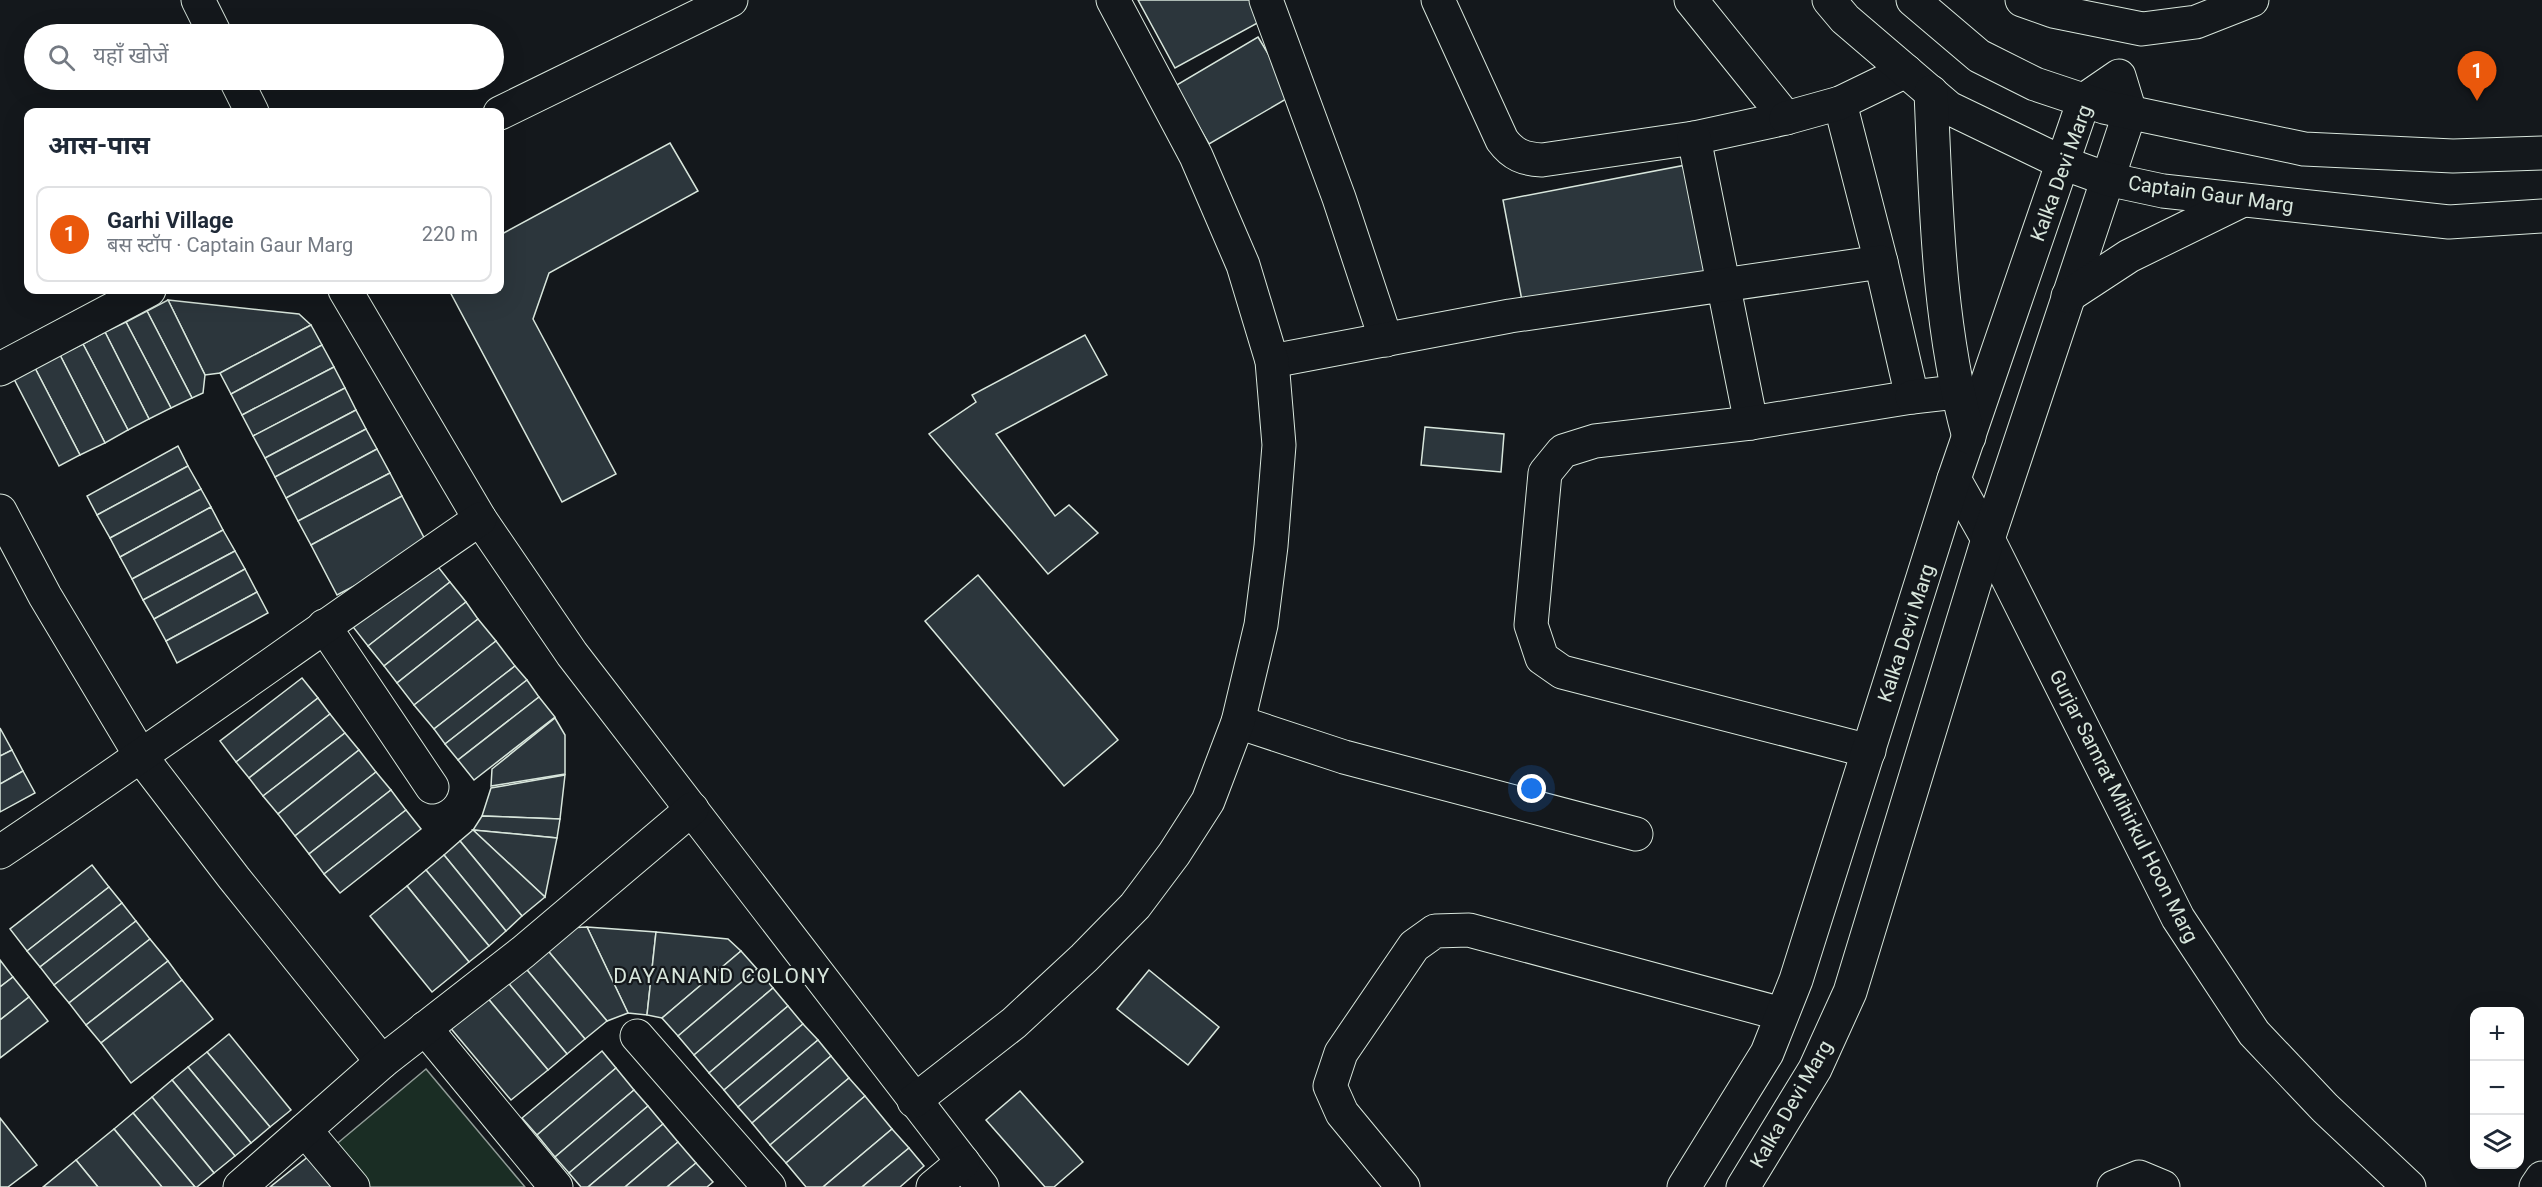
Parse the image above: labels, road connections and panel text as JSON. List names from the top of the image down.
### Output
{
  "streets": {
    "street": ["Kalka Devi Marg", "Captain Gaur Marg", "Gurjar Samrat Mihirkul Hoon Marg"]
  },
  "crossings": [
    ["Kalka Devi Marg", "Captain Gaur Marg"],
    ["Kalka Devi Marg", "Gurjar Samrat Mihirkul Hoon Marg"]
  ],
  "districts": ["DAYANAND COLONY"],
  "page": {
    "search": "यहाँ खोजें",
    "pins": "1",
    "heading": "आस-पास",
    "list": [
      {
        "mark": "1",
        "name": "Garhi Village",
        "note": "बस स्टॉप · Captain Gaur Marg",
        "value": "220 m"
      }
    ],
    "map_buttons": ["+", "−"]
  }
}
